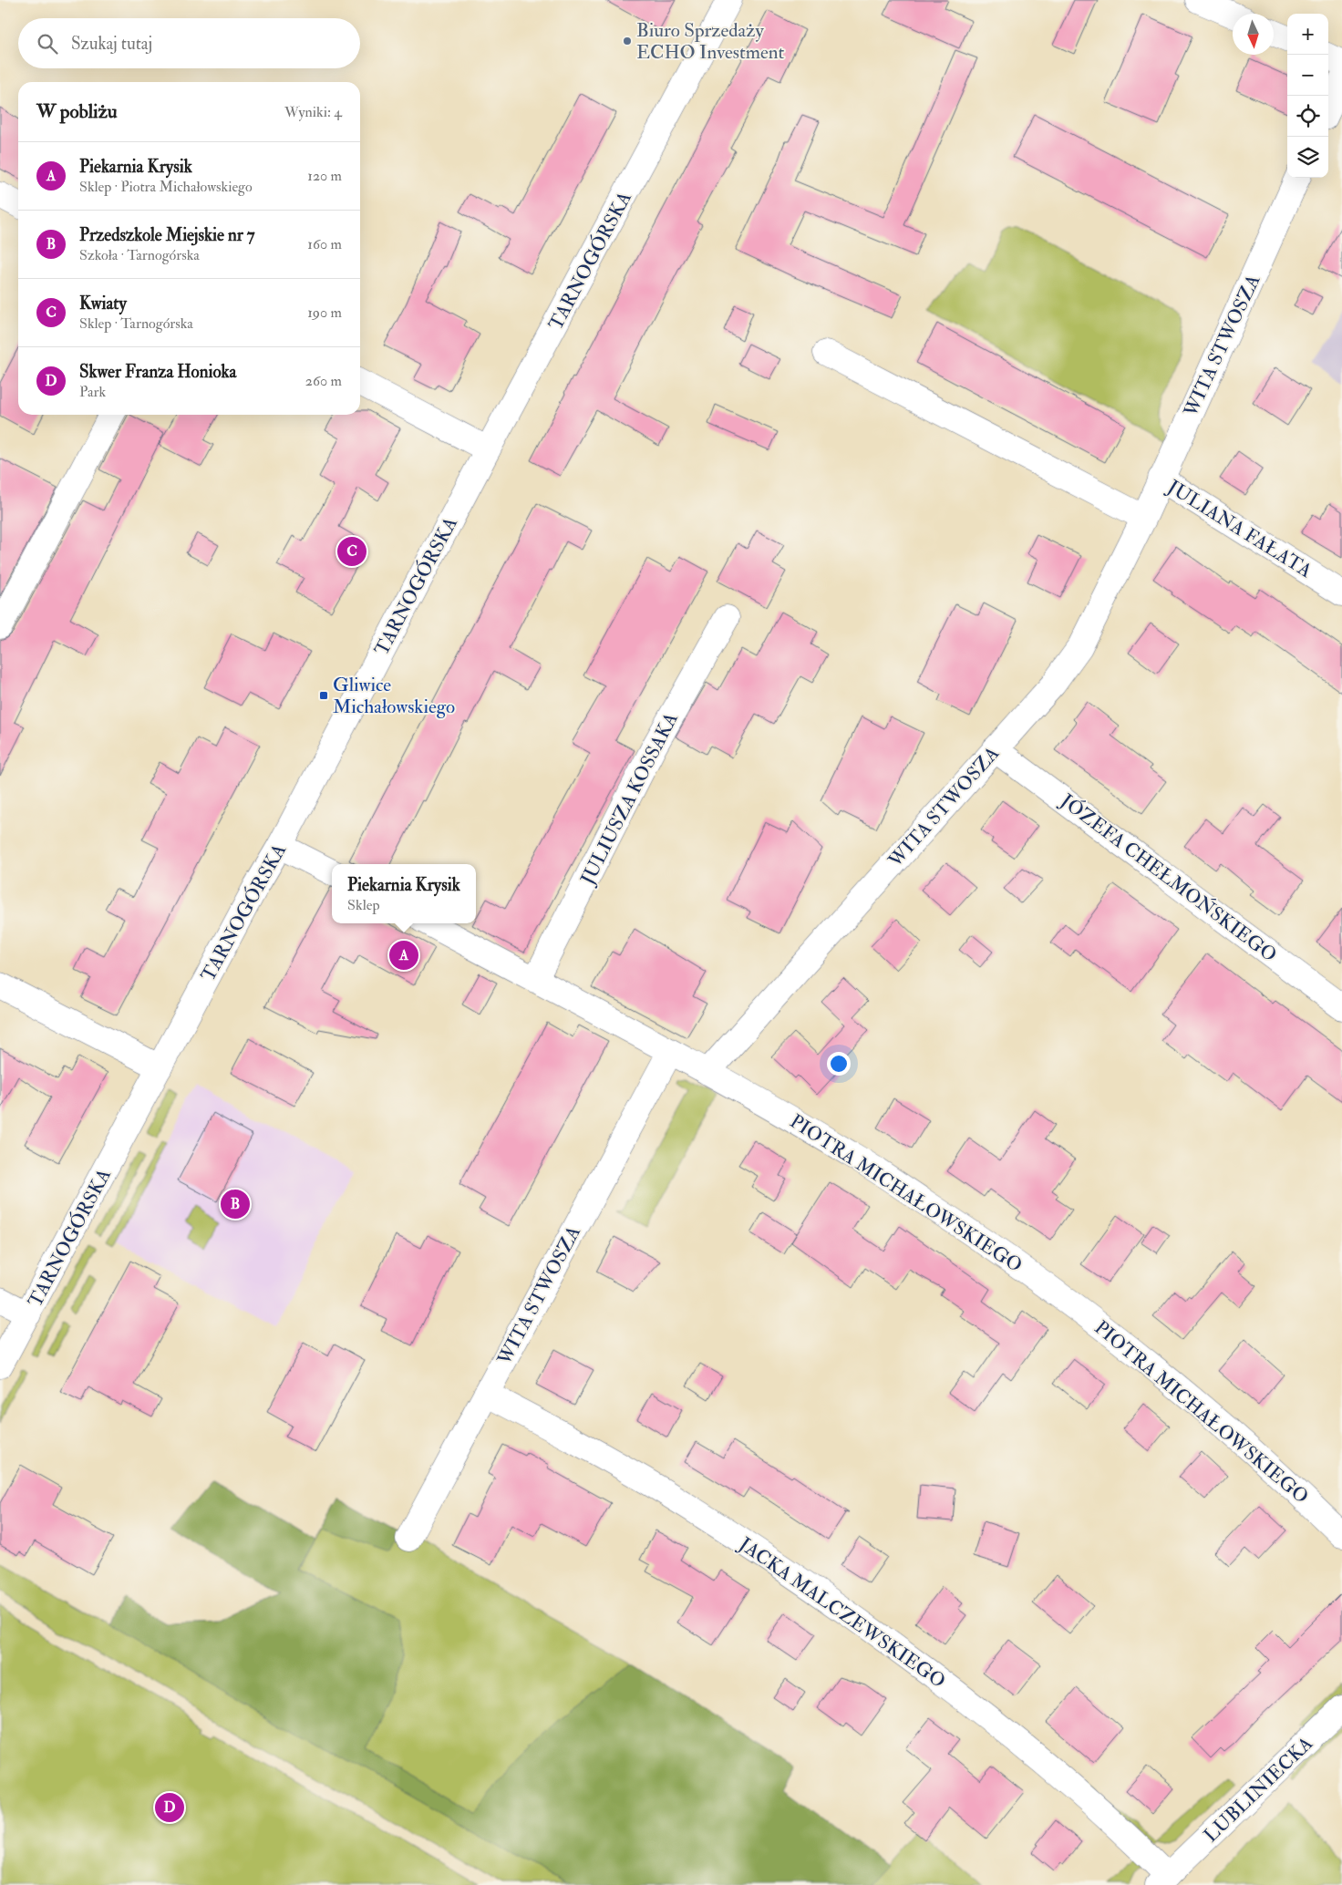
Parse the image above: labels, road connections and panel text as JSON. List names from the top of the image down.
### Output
{
  "streets": {
    "street": [
      "TARNOGÓRSKA",
      "WITA STWOSZA",
      "JULIANA FAŁATA",
      "JULIUSZA KOSSAKA",
      "JÓZEFA CHEŁMOŃSKIEGO",
      "PIOTRA MICHAŁOWSKIEGO",
      "JACKA MALCZEWSKIEGO",
      "LUBLINIECKA"
    ]
  },
  "crossings": [
    ["WITA STWOSZA", "JULIANA FAŁATA"],
    ["WITA STWOSZA", "JÓZEFA CHEŁMOŃSKIEGO"],
    ["WITA STWOSZA", "PIOTRA MICHAŁOWSKIEGO"],
    ["WITA STWOSZA", "JACKA MALCZEWSKIEGO"],
    ["JULIUSZA KOSSAKA", "PIOTRA MICHAŁOWSKIEGO"],
    ["JACKA MALCZEWSKIEGO", "LUBLINIECKA"]
  ],
  "places": {
    "other": ["Biuro Sprzedaży ECHO Investment"],
    "transit": ["Gliwice Michałowskiego"]
  },
  "north": "bottom",
  "page": {
    "map_buttons": ["+", "−"],
    "search": "Szukaj tutaj",
    "heading": ["W pobliżu", "Wyniki: 4"],
    "list": [
      {
        "mark": "A",
        "name": "Piekarnia Krysik",
        "note": "Sklep · Piotra Michałowskiego",
        "value": "120 m"
      },
      {
        "mark": "B",
        "name": "Przedszkole Miejskie nr 7",
        "note": "Szkoła · Tarnogórska",
        "value": "160 m"
      },
      {
        "mark": "C",
        "name": "Kwiaty",
        "note": "Sklep · Tarnogórska",
        "value": "190 m"
      },
      {
        "mark": "D",
        "name": "Skwer Franza Honioka",
        "note": "Park",
        "value": "260 m"
      }
    ],
    "pins": [
      "C",
      "A",
      "B",
      "D"
    ],
    "popup": ["Piekarnia Krysik", "Sklep"]
  }
}
